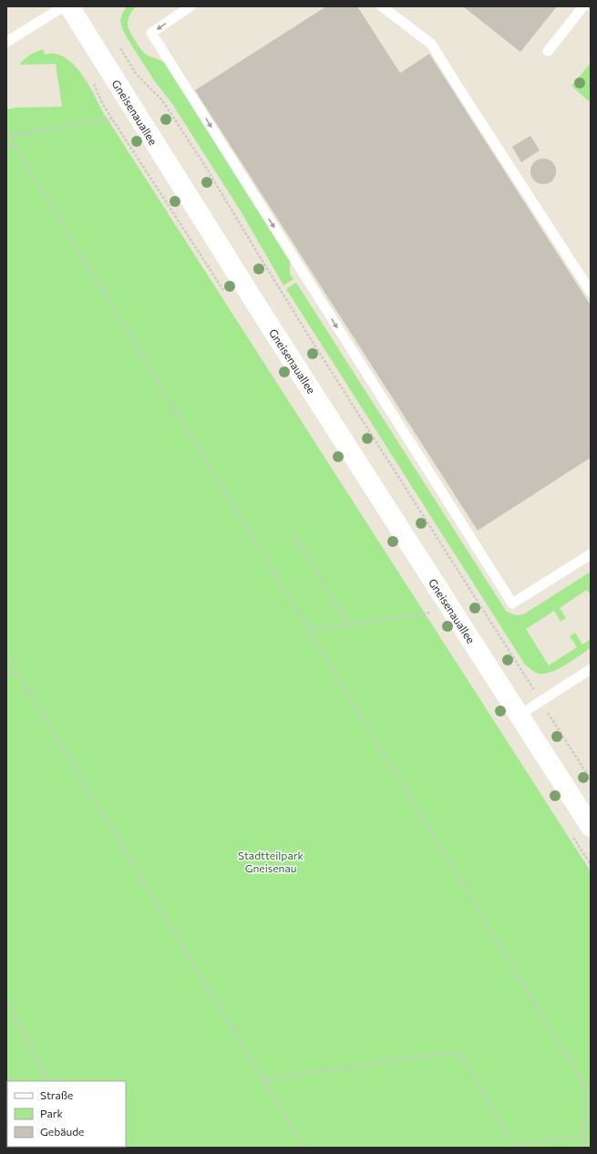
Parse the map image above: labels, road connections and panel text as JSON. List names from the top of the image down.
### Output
{
  "streets": {
    "main road": ["Gneisenauallee"]
  },
  "parks": ["Stadtteilpark Gneisenau"],
  "legend": ["Straße", "Park", "Gebäude"]
}
